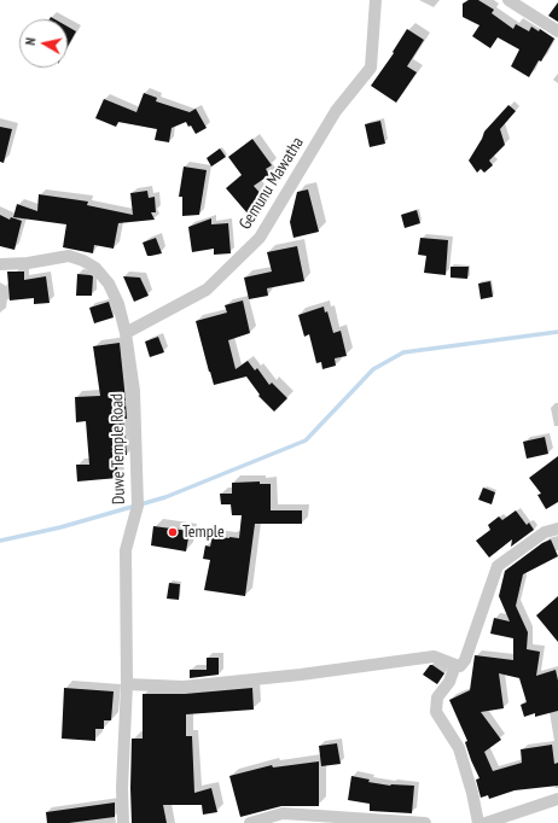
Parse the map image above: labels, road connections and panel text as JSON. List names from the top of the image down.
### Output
{
  "streets": {
    "street": ["Gemunu Mawatha", "Duwe Temple Road"]
  },
  "crossings": [
    ["Gemunu Mawatha", "Duwe Temple Road"]
  ],
  "places": ["Temple"],
  "north": "left"
}
